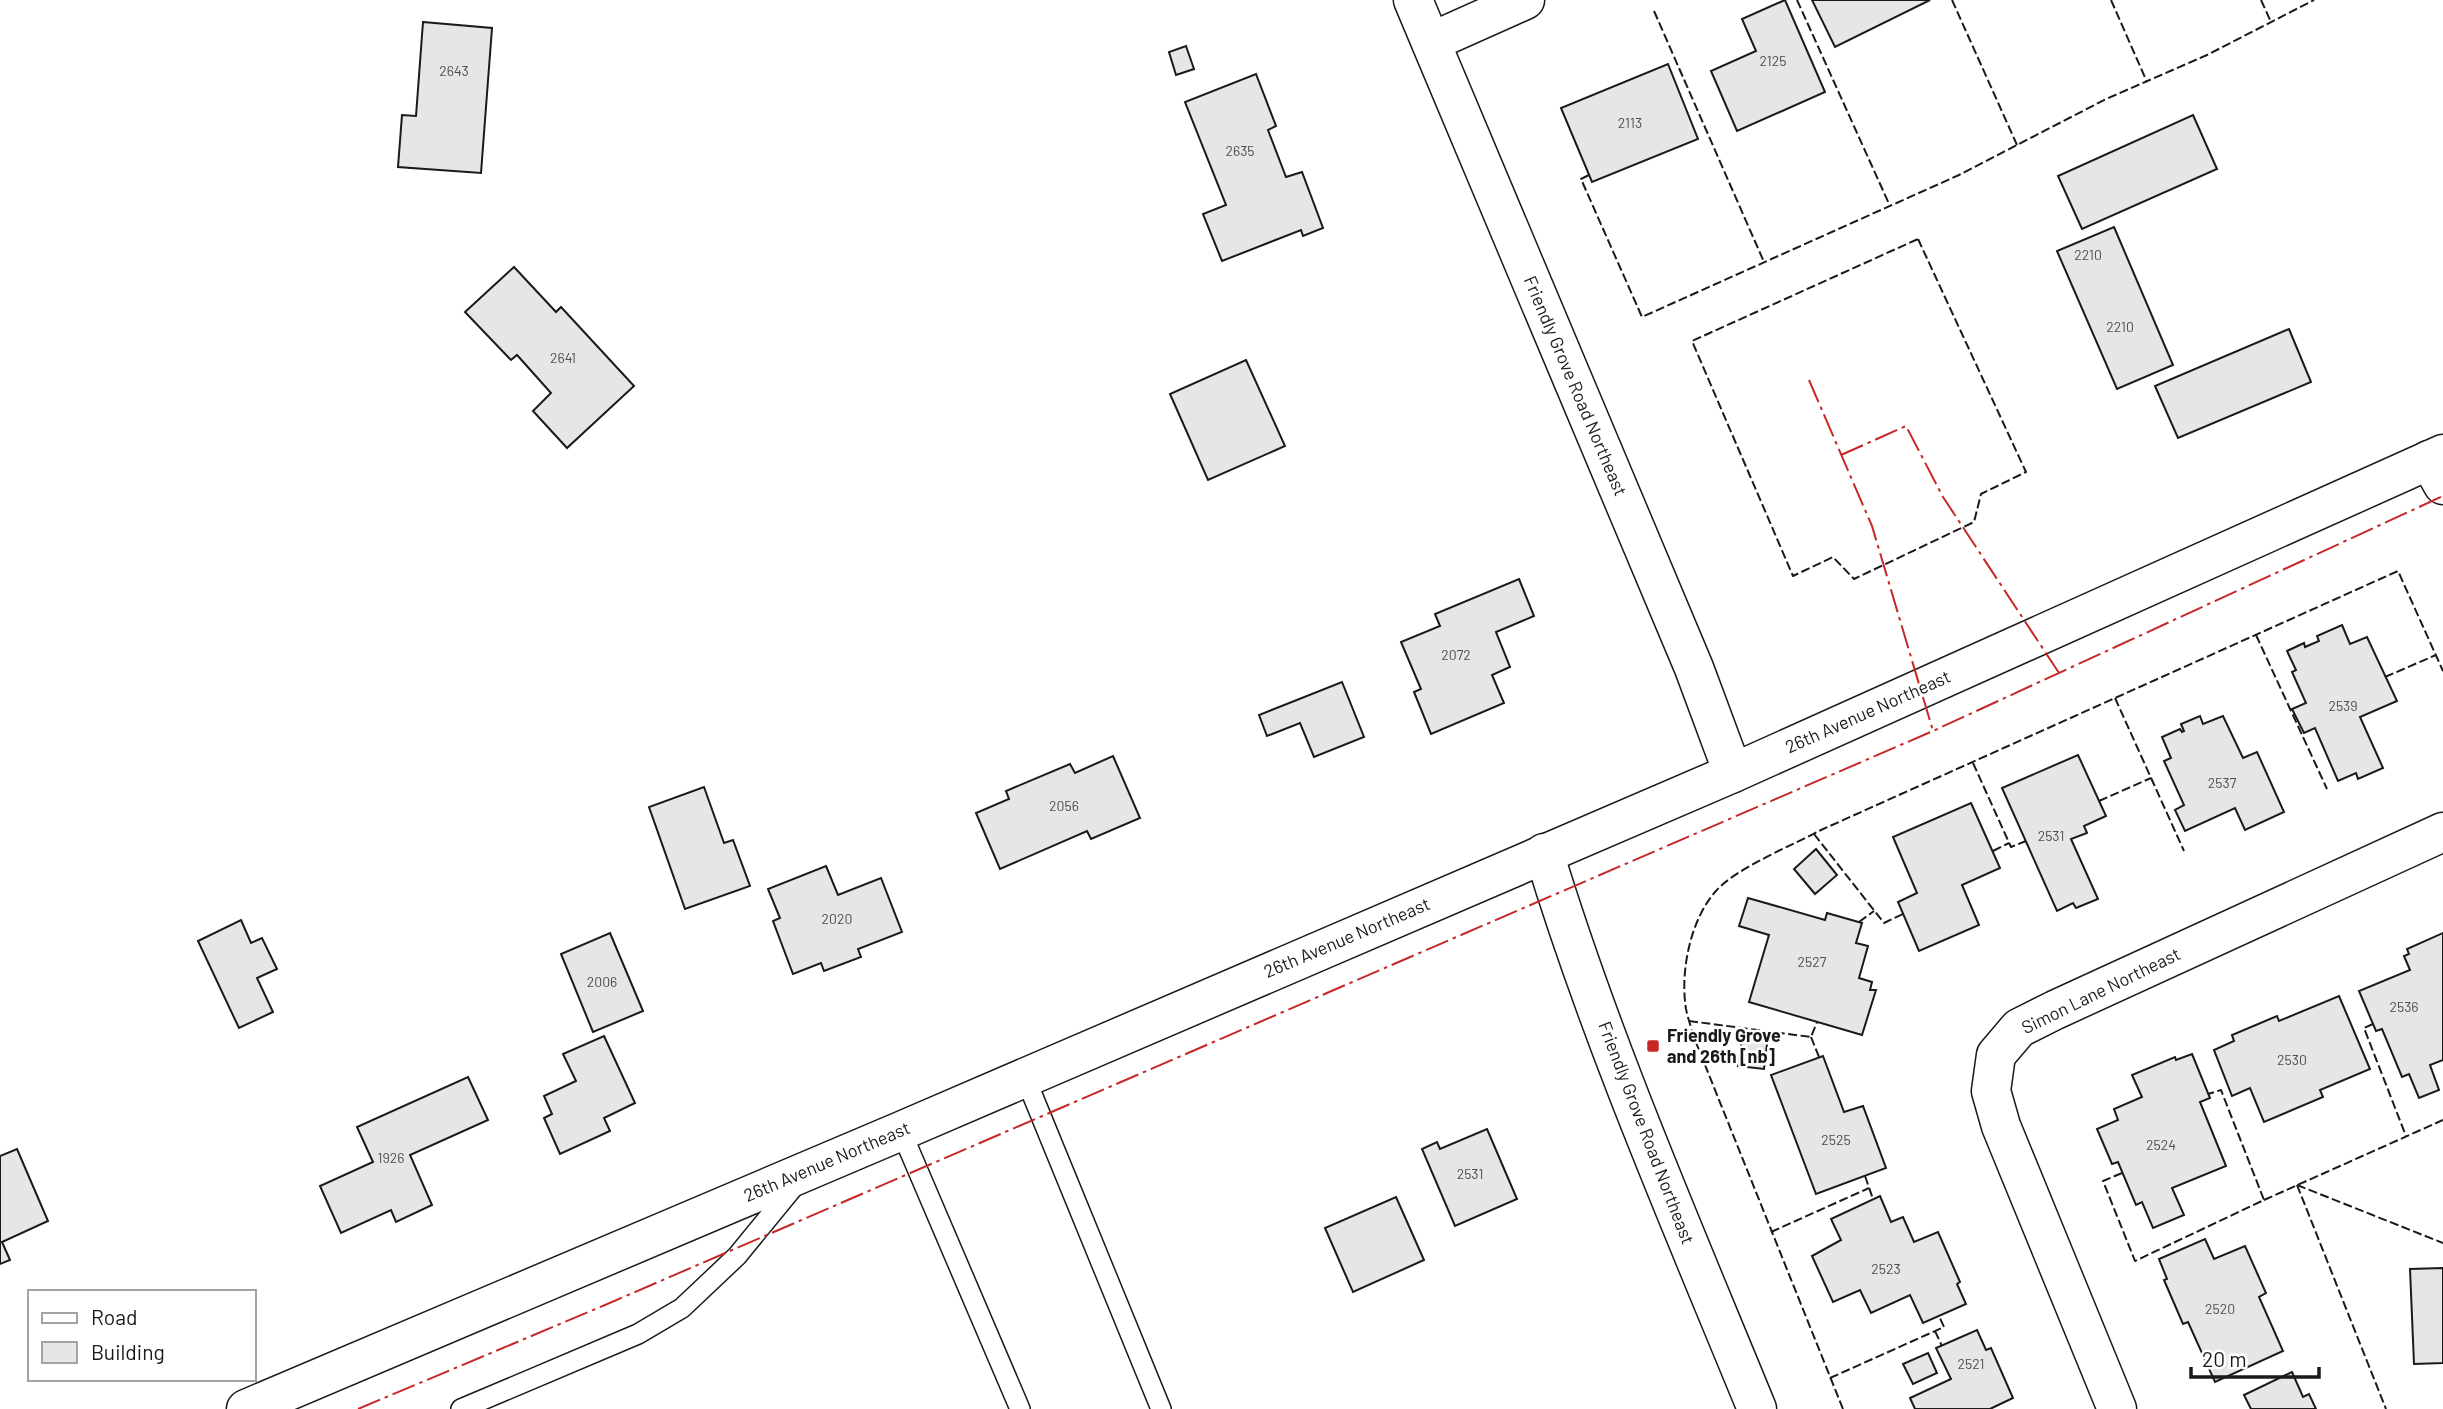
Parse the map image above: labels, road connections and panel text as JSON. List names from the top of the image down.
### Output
{
  "streets": {
    "street": ["Friendly Grove Road Northeast", "26th Avenue Northeast", "Simon Lane Northeast"]
  },
  "crossings": [
    ["Friendly Grove Road Northeast", "26th Avenue Northeast"]
  ],
  "places": {
    "transit": ["Friendly Grove and 26th [nb]"]
  },
  "house_numbers": [
    "2125",
    "2643",
    "2113",
    "2635",
    "2210",
    "2210",
    "2641",
    "2072",
    "2539",
    "2537",
    "2056",
    "2531",
    "2020",
    "2527",
    "2006",
    "2536",
    "2530",
    "2525",
    "2524",
    "1926",
    "2531",
    "2523",
    "2520",
    "2521"
  ],
  "legend": ["Road", "Building"],
  "scale_bar": "20 m"
}
